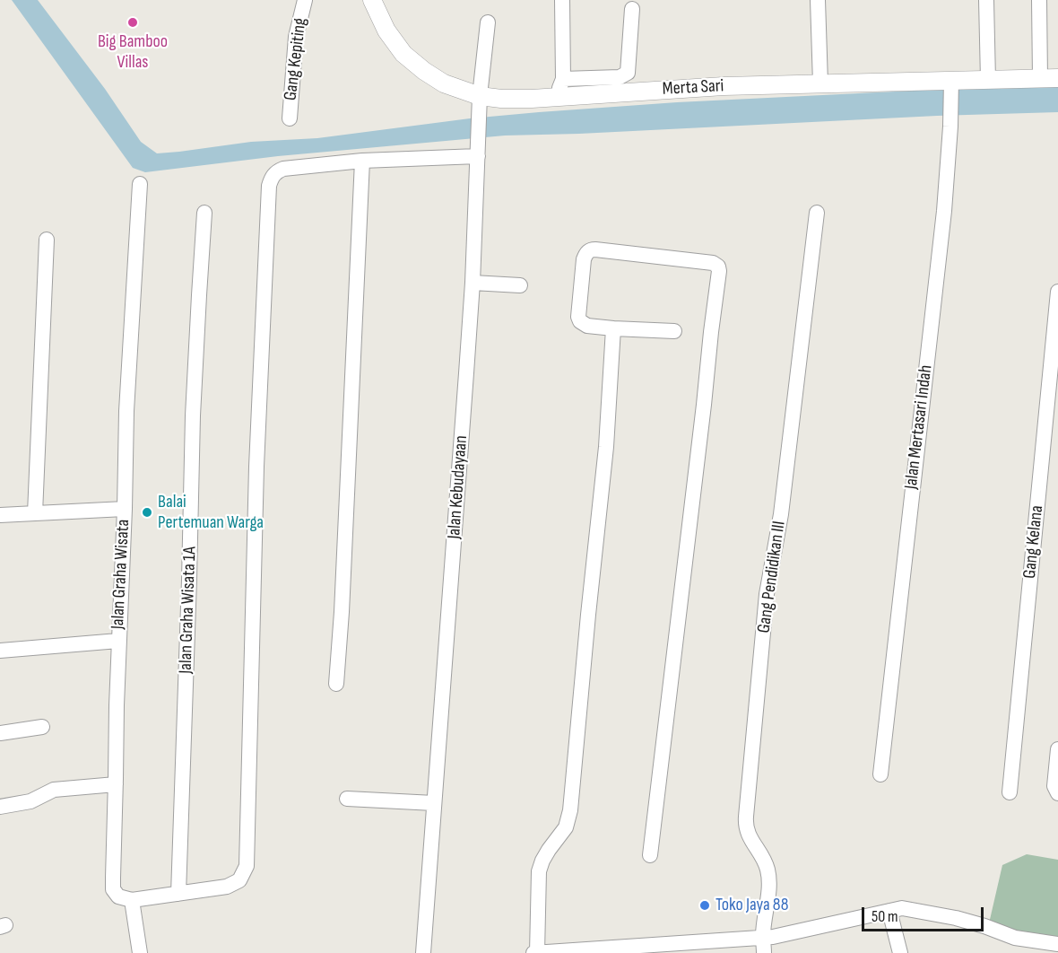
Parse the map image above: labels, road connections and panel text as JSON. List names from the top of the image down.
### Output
{
  "streets": {
    "street": [
      "Gang Kepiting",
      "Merta Sari",
      "Jalan Mertasari Indah",
      "Jalan Kebudayaan",
      "Gang Kelana",
      "Jalan Graha Wisata",
      "Gang Pendidikan III",
      "Jalan Graha Wisata 1A"
    ]
  },
  "crossings": [
    ["Merta Sari", "Jalan Mertasari Indah"],
    ["Merta Sari", "Jalan Kebudayaan"]
  ],
  "places": ["Big Bamboo Villas", "Balai Pertemuan Warga", "Toko Jaya 88"],
  "scale_bar": "50 m"
}
